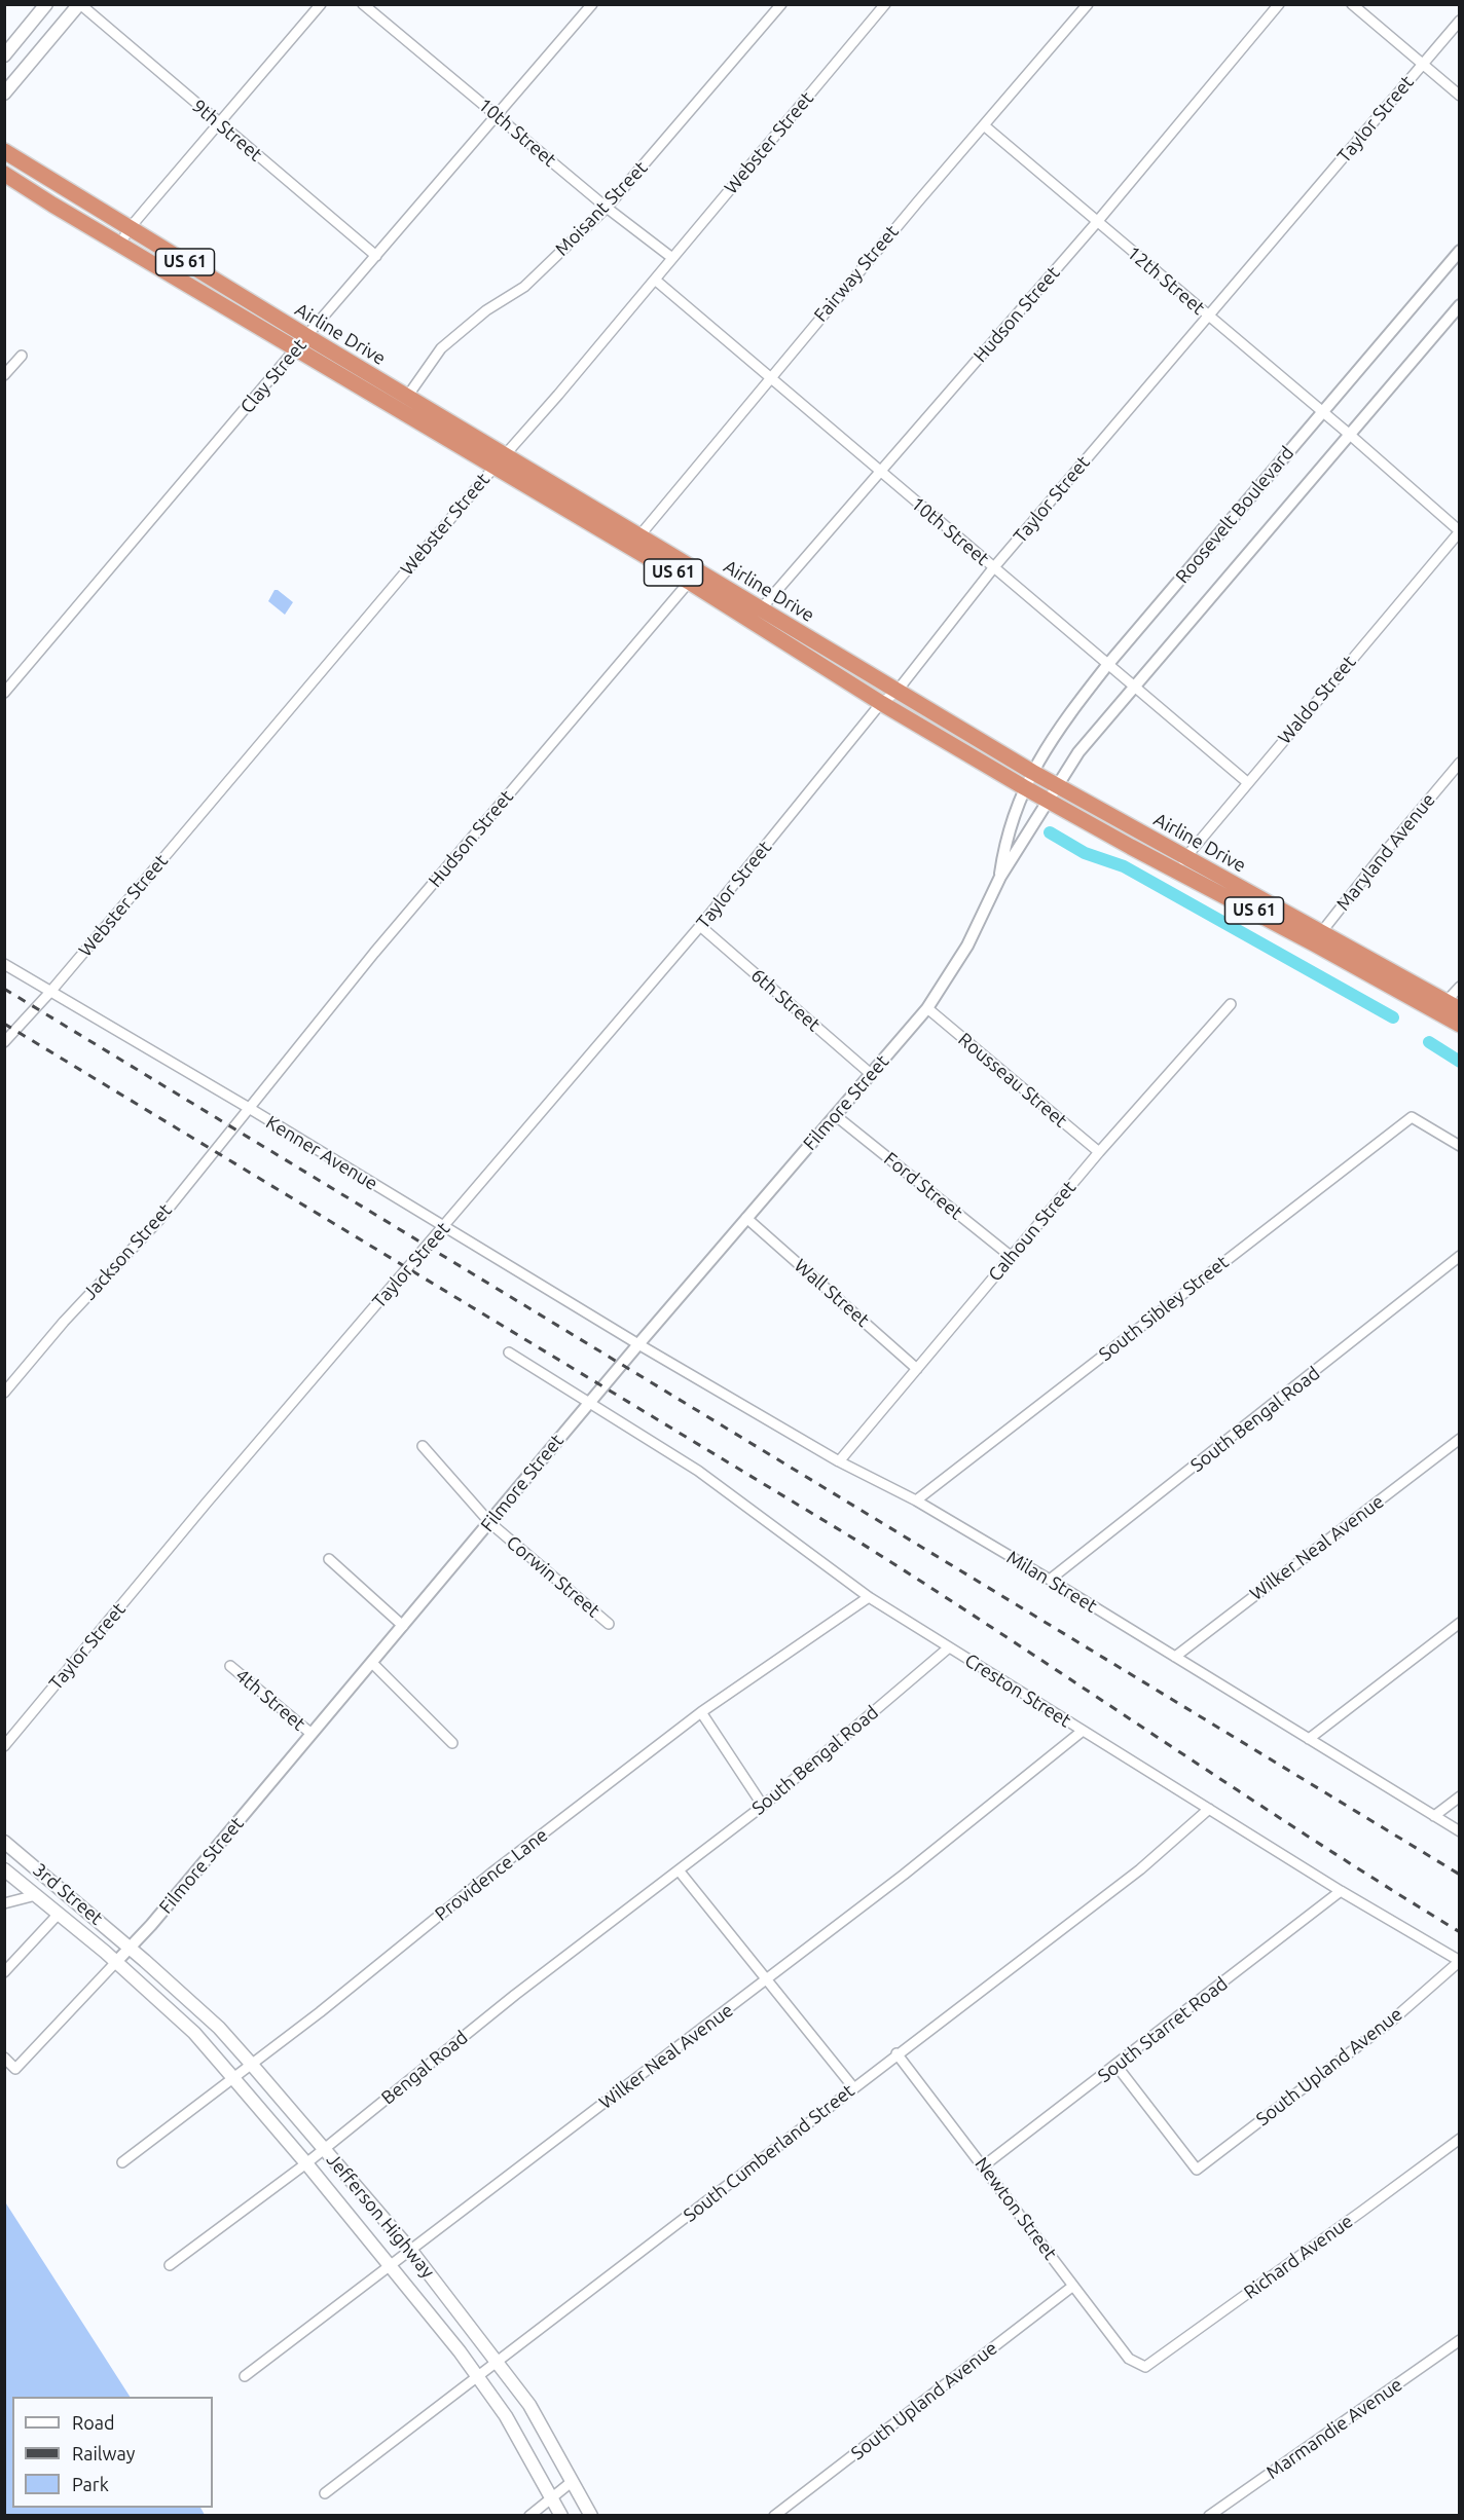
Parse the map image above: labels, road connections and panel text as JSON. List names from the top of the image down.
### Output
{
  "streets": {
    "highway": ["US 61", "Airline Drive"],
    "main road": ["3rd Street", "Jefferson Highway"],
    "street": [
      "Taylor Street",
      "9th Street",
      "10th Street",
      "Webster Street",
      "Moisant Street",
      "Fairway Street",
      "12th Street",
      "Hudson Street",
      "Clay Street",
      "Roosevelt Boulevard",
      "Waldo Street",
      "Maryland Avenue",
      "6th Street",
      "Rousseau Street",
      "Filmore Street",
      "Kenner Avenue",
      "Ford Street",
      "Calhoun Street",
      "Jackson Street",
      "Wall Street",
      "South Sibley Street",
      "South Bengal Road",
      "Wilker Neal Avenue",
      "Corwin Street",
      "Milan Street",
      "Creston Street",
      "4th Street",
      "Providence Lane",
      "South Starret Road",
      "South Upland Avenue",
      "Bengal Road",
      "South Cumberland Street",
      "Newton Street",
      "Richard Avenue",
      "Marmandie Avenue"
    ]
  },
  "crossings": [
    ["Taylor Street", "10th Street"],
    ["Taylor Street", "12th Street"],
    ["Taylor Street", "Airline Drive"],
    ["Taylor Street", "6th Street"],
    ["Taylor Street", "Kenner Avenue"],
    ["9th Street", "Clay Street"],
    ["10th Street", "Webster Street"],
    ["10th Street", "Moisant Street"],
    ["10th Street", "Fairway Street"],
    ["10th Street", "Hudson Street"],
    ["10th Street", "Clay Street"],
    ["10th Street", "Roosevelt Boulevard"],
    ["10th Street", "Waldo Street"],
    ["Webster Street", "Airline Drive"],
    ["Webster Street", "Kenner Avenue"],
    ["Moisant Street", "Airline Drive"],
    ["Fairway Street", "12th Street"],
    ["Fairway Street", "Airline Drive"],
    ["12th Street", "Hudson Street"],
    ["12th Street", "Roosevelt Boulevard"],
    ["12th Street", "Waldo Street"],
    ["Hudson Street", "Airline Drive"],
    ["Hudson Street", "Kenner Avenue"],
    ["Hudson Street", "Jackson Street"],
    ["Airline Drive", "Clay Street"],
    ["Airline Drive", "Roosevelt Boulevard"],
    ["Airline Drive", "Waldo Street"],
    ["Airline Drive", "Maryland Avenue"],
    ["Airline Drive", "Filmore Street"],
    ["Roosevelt Boulevard", "Filmore Street"],
    ["6th Street", "Filmore Street"],
    ["Rousseau Street", "Filmore Street"],
    ["Rousseau Street", "Calhoun Street"],
    ["Filmore Street", "Kenner Avenue"],
    ["Filmore Street", "Ford Street"],
    ["Filmore Street", "Wall Street"],
    ["Filmore Street", "Corwin Street"],
    ["Filmore Street", "Milan Street"],
    ["Filmore Street", "Creston Street"],
    ["Filmore Street", "4th Street"],
    ["Filmore Street", "3rd Street"],
    ["Filmore Street", "Jefferson Highway"],
    ["Kenner Avenue", "Jackson Street"],
    ["Kenner Avenue", "Milan Street"],
    ["Ford Street", "Calhoun Street"],
    ["Calhoun Street", "Wall Street"],
    ["Calhoun Street", "Milan Street"],
    ["South Sibley Street", "Milan Street"],
    ["South Bengal Road", "Milan Street"],
    ["South Bengal Road", "Creston Street"],
    ["South Bengal Road", "Bengal Road"],
    ["Wilker Neal Avenue", "Milan Street"],
    ["Wilker Neal Avenue", "Creston Street"],
    ["Wilker Neal Avenue", "Jefferson Highway"],
    ["Creston Street", "Providence Lane"],
    ["Creston Street", "South Starret Road"],
    ["Creston Street", "South Upland Avenue"],
    ["Creston Street", "South Cumberland Street"],
    ["Providence Lane", "Jefferson Highway"],
    ["3rd Street", "Jefferson Highway"],
    ["South Starret Road", "South Upland Avenue"],
    ["South Starret Road", "Newton Street"],
    ["South Upland Avenue", "Newton Street"],
    ["Bengal Road", "Jefferson Highway"],
    ["South Cumberland Street", "Newton Street"],
    ["South Cumberland Street", "Jefferson Highway"],
    ["Newton Street", "Richard Avenue"]
  ],
  "legend": ["Road", "Railway", "Park"]
}
